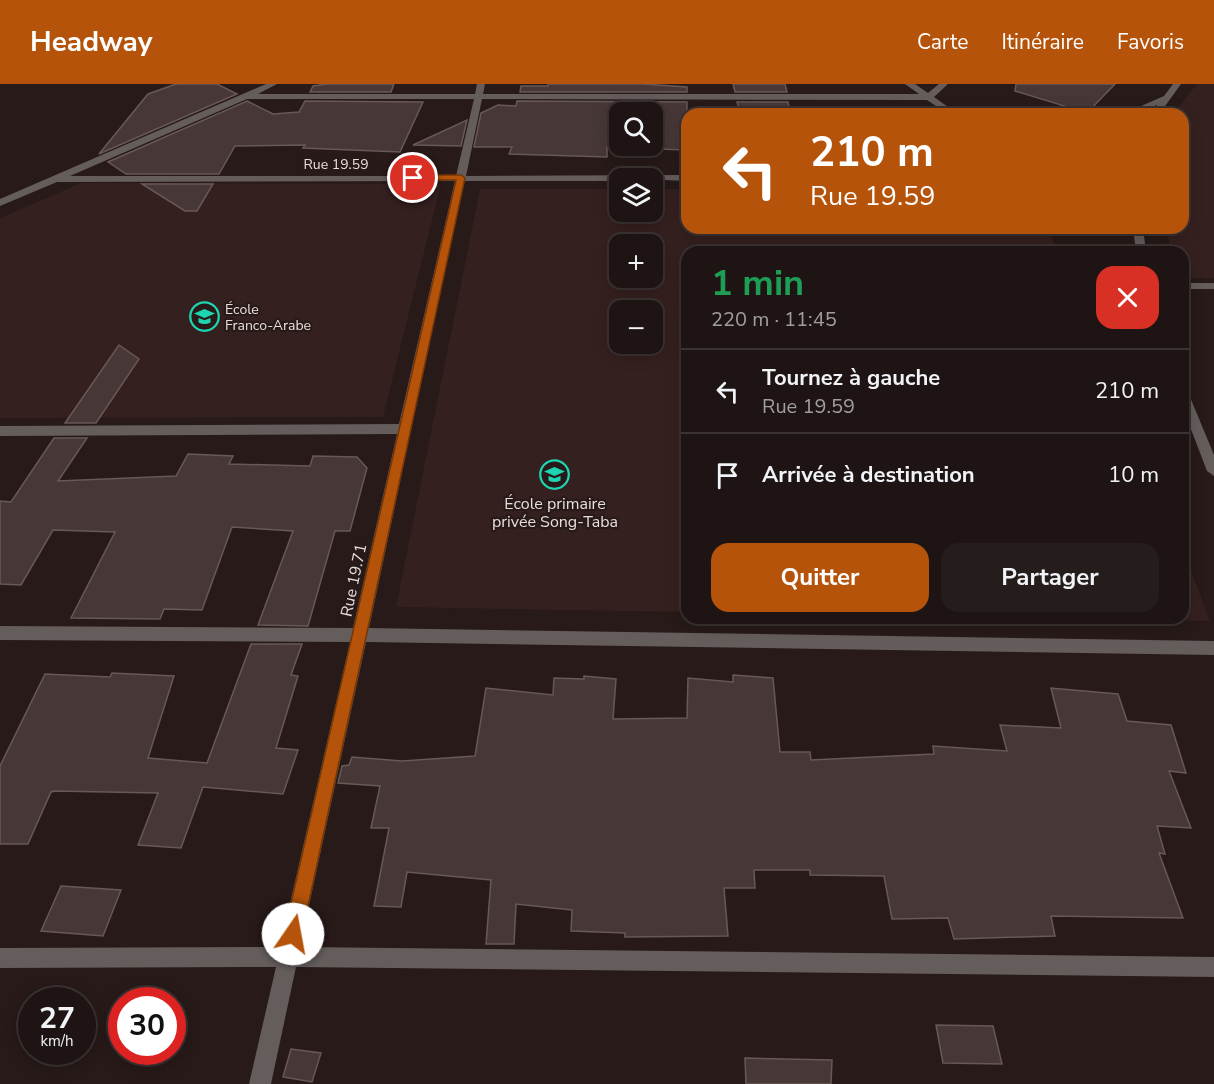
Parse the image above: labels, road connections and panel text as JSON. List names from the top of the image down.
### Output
{
  "streets": {
    "street": ["Rue 19.59", "Rue 19.71"]
  },
  "crossings": [
    ["Rue 19.59", "Rue 19.71"]
  ],
  "places": {
    "school or university": ["École Franco-Arabe", "École primaire privée Song-Taba"]
  },
  "page": {
    "header": "Headway",
    "nav": ["Carte", "Itinéraire", "Favoris"],
    "map_buttons": ["+", "−"],
    "turn": ["210 m", "Rue 19.59"],
    "heading": ["1 min", "220 m · 11:45"],
    "list": [
      {
        "name": "Tournez à gauche",
        "note": "Rue 19.59",
        "value": "210 m"
      },
      {
        "name": "Arrivée à destination",
        "value": "10 m"
      }
    ],
    "buttons": ["Quitter", "Partager"],
    "speed": "27 km/h",
    "limit": "30"
  }
}
